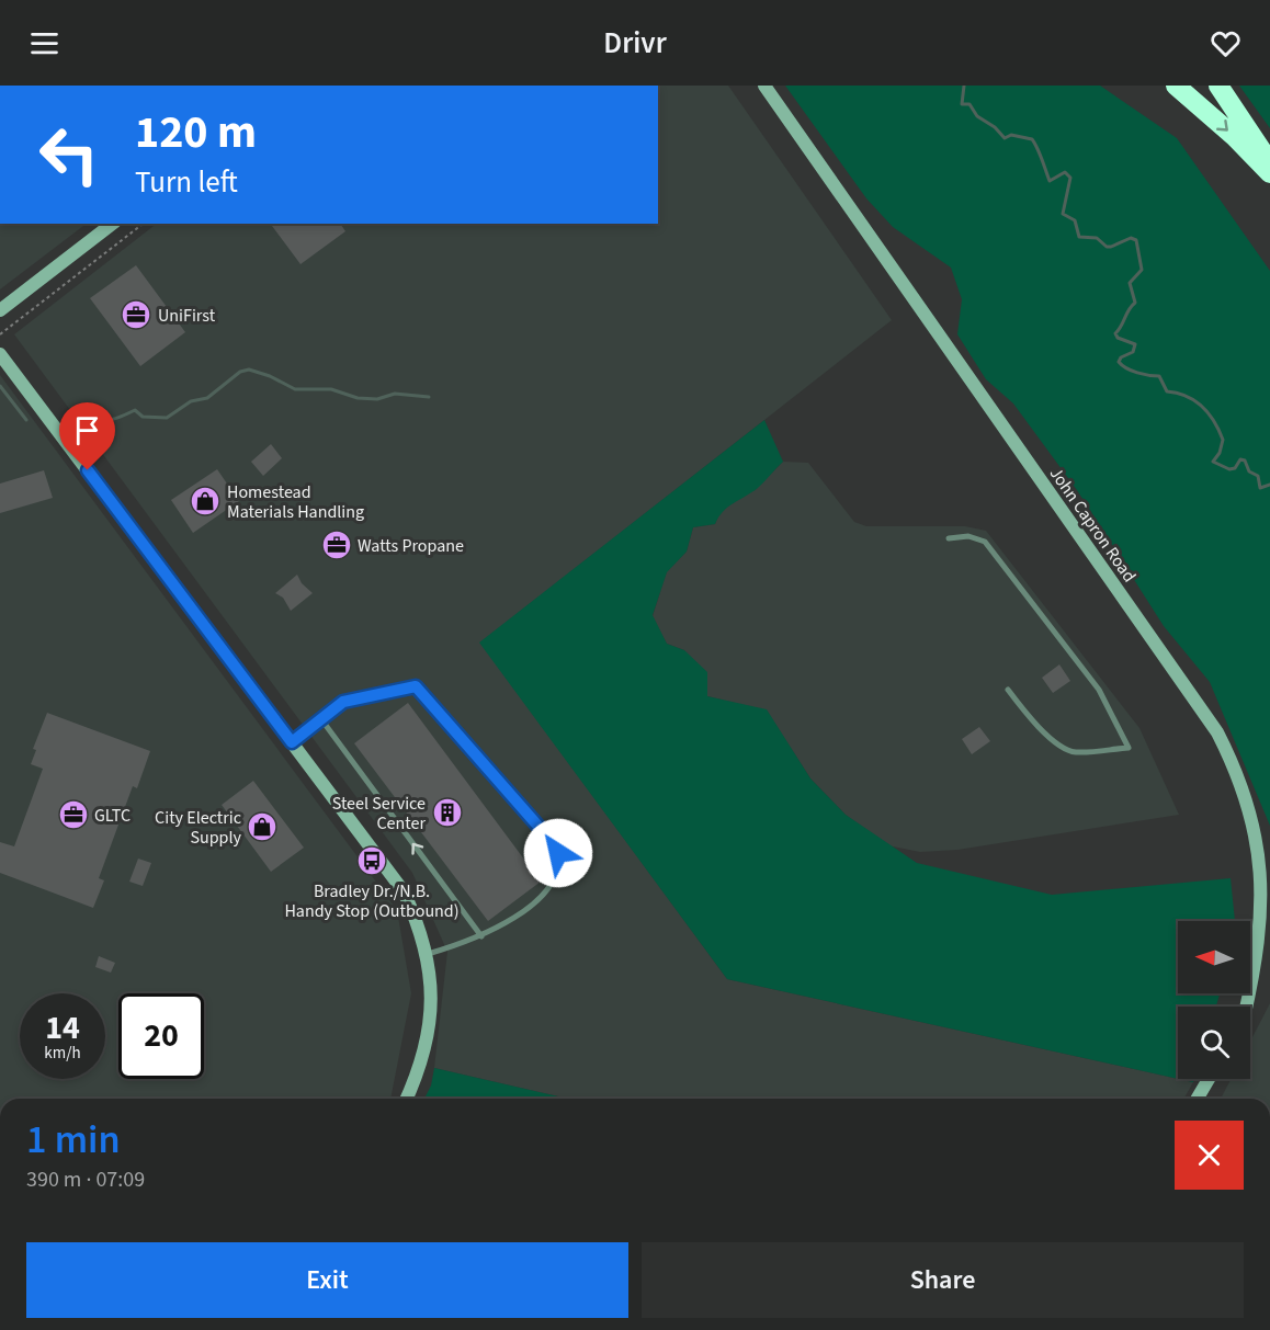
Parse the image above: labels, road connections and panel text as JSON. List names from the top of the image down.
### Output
{
  "streets": {
    "street": ["John Capron Road"]
  },
  "places": {
    "office": ["UniFirst", "Watts Propane", "GLTC"],
    "shop": ["Homestead Materials Handling", "City Electric Supply"],
    "building": ["Steel Service Center"],
    "bus stop": ["Bradley Dr./N.B. Handy Stop (Outbound)"]
  },
  "north": "left",
  "page": {
    "header": "Drivr",
    "turn": ["120 m", "Turn left"],
    "speed": "14 km/h",
    "limit": "20",
    "heading": ["1 min", "390 m · 07:09"],
    "buttons": ["Exit", "Share"]
  }
}
